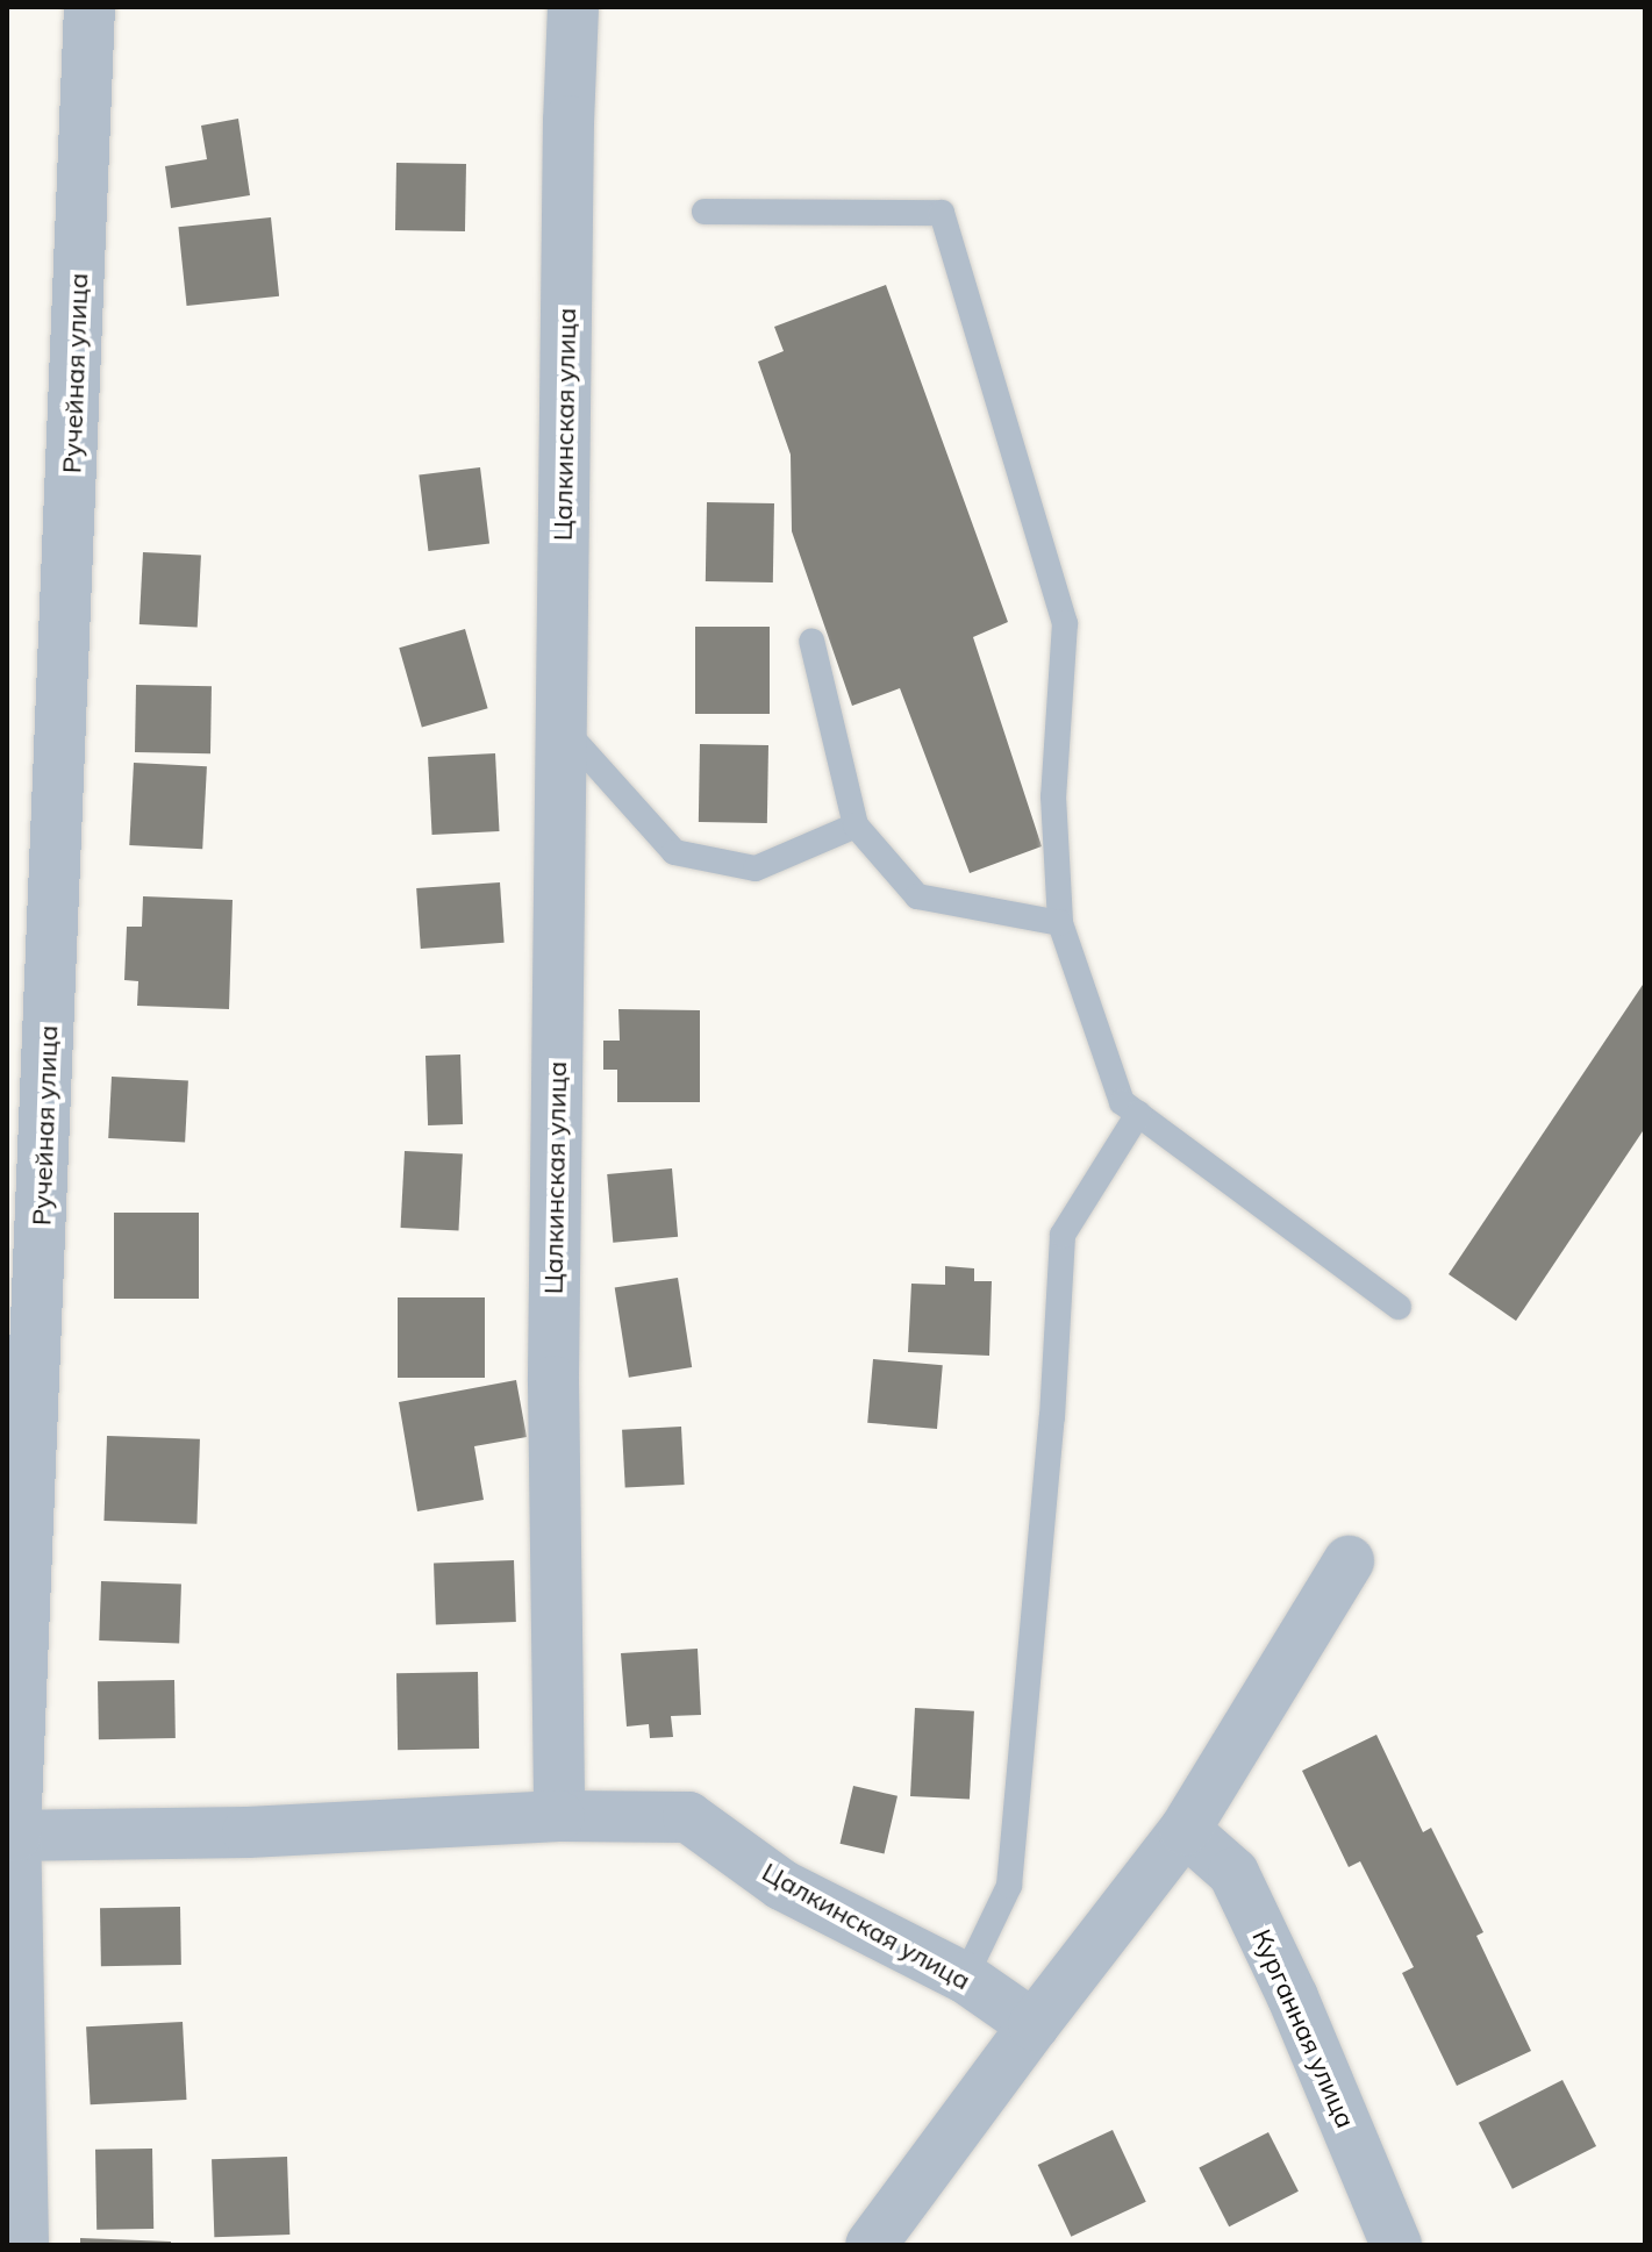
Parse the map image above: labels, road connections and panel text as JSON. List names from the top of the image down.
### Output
{
  "streets": {
    "street": ["Ручейная улица", "Цалкинская улица", "Курганная улица"]
  }
}
